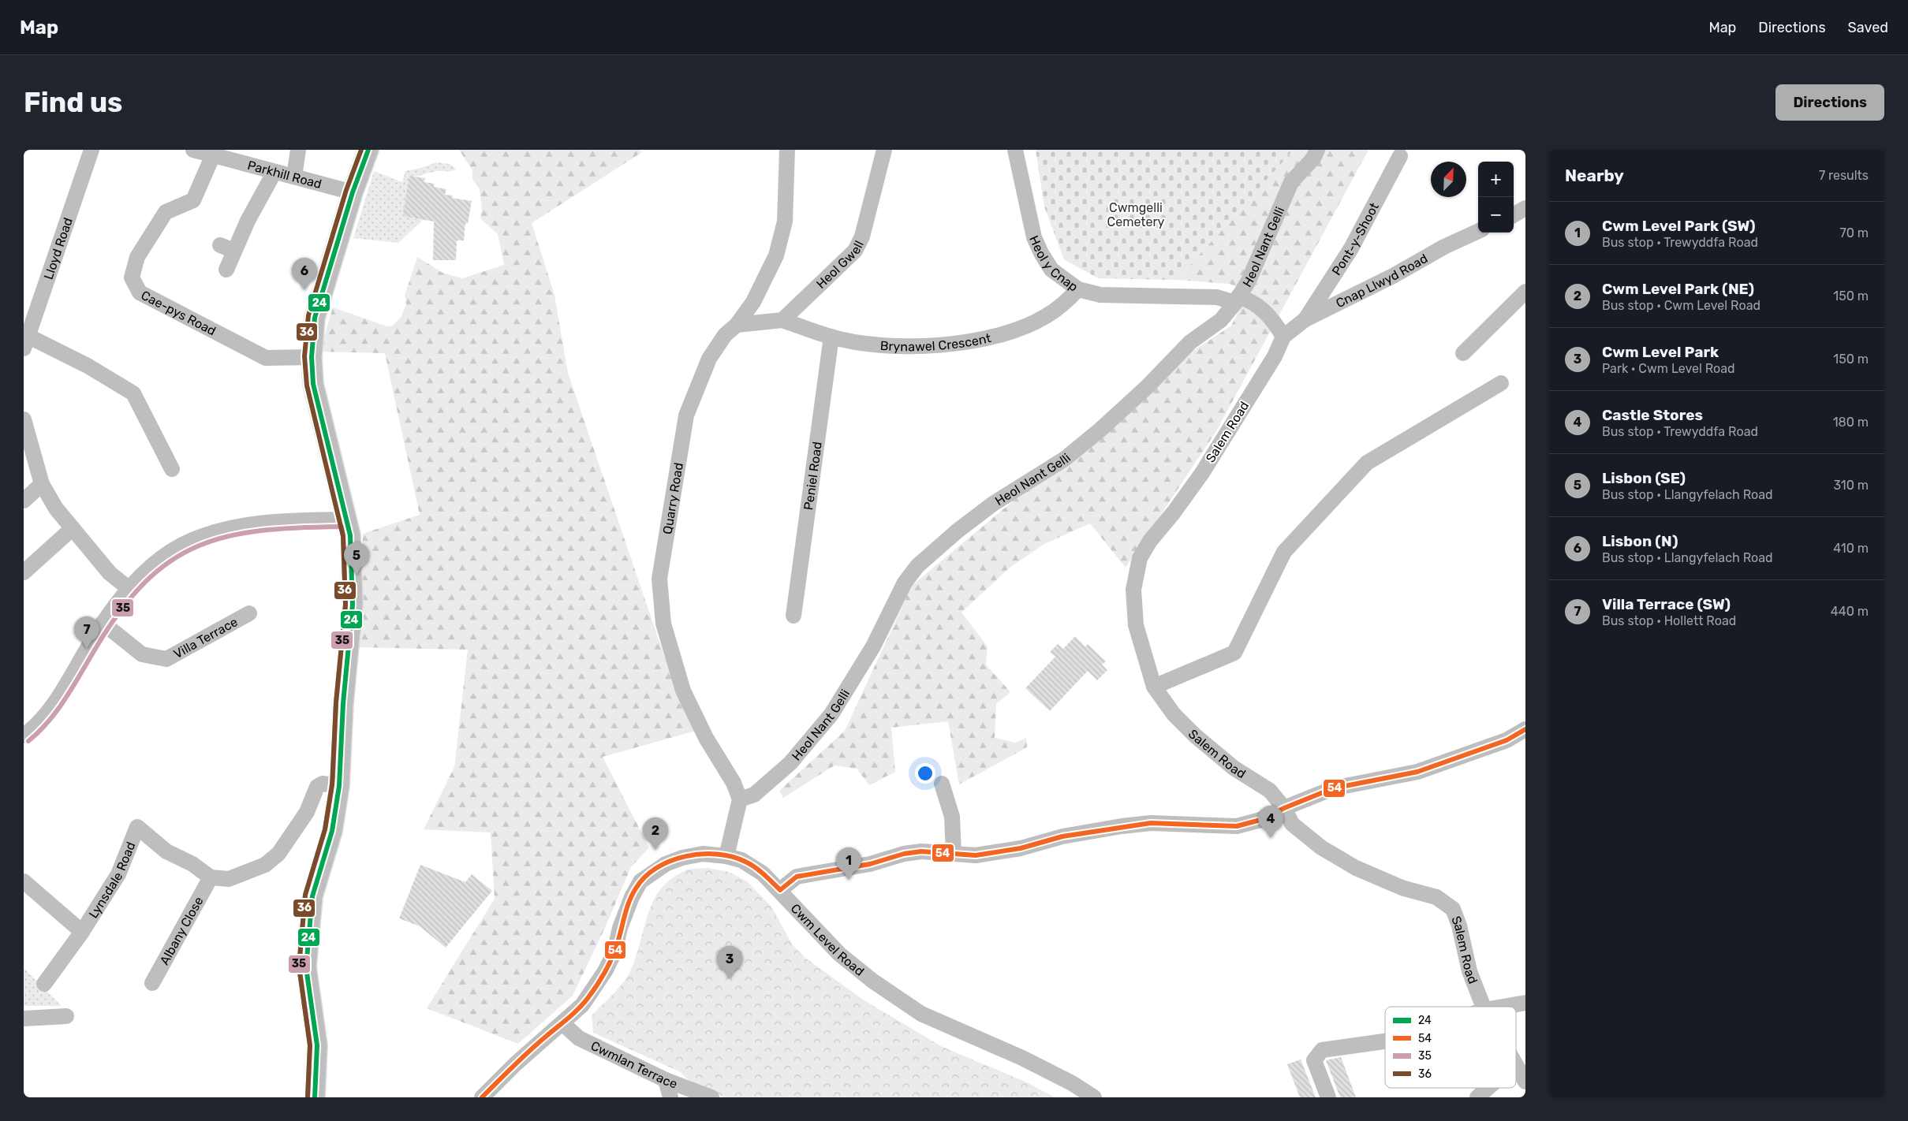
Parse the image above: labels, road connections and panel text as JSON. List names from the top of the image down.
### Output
{
  "streets": {
    "street": [
      "Parkhill Road",
      "Pont-y-Shoot",
      "Heol Nant Gelli",
      "Lloyd Road",
      "Heol y Cnap",
      "Heol Gwell",
      "Cnap Llwyd Road",
      "Cae-pys Road",
      "Brynawel Crescent",
      "Salem Road",
      "Peniel Road",
      "Quarry Road",
      "Villa Terrace",
      "Lynsdale Road",
      "Albany Close",
      "Cwm Level Road",
      "Cwmlan Terrace"
    ]
  },
  "crossings": [
    ["Parkhill Road", "Cae-pys Road"],
    ["Pont-y-Shoot", "Cnap Llwyd Road"],
    ["Heol Nant Gelli", "Heol y Cnap"],
    ["Heol Nant Gelli", "Quarry Road"],
    ["Heol y Cnap", "Cnap Llwyd Road"],
    ["Heol y Cnap", "Brynawel Crescent"],
    ["Heol y Cnap", "Salem Road"],
    ["Heol Gwell", "Brynawel Crescent"],
    ["Cnap Llwyd Road", "Salem Road"],
    ["Brynawel Crescent", "Peniel Road"],
    ["Lynsdale Road", "Albany Close"],
    ["Cwm Level Road", "Cwmlan Terrace"]
  ],
  "parks": ["Cwmgelli Cemetery"],
  "lines": [
    "transit line 24",
    "transit line 36",
    "transit line 35",
    "transit line 54"
  ],
  "legend": [
    "24",
    "54",
    "35",
    "36"
  ],
  "north": "top right",
  "page": {
    "header": "Map",
    "nav": ["Map", "Directions", "Saved"],
    "buttons": "Directions",
    "title": "Find us",
    "heading": ["Nearby", "7 results"],
    "map_buttons": ["+", "−"],
    "list": [
      {
        "mark": "1",
        "name": "Cwm Level Park (SW)",
        "note": "Bus stop · Trewyddfa Road",
        "value": "70 m"
      },
      {
        "mark": "2",
        "name": "Cwm Level Park (NE)",
        "note": "Bus stop · Cwm Level Road",
        "value": "150 m"
      },
      {
        "mark": "3",
        "name": "Cwm Level Park",
        "note": "Park · Cwm Level Road",
        "value": "150 m"
      },
      {
        "mark": "4",
        "name": "Castle Stores",
        "note": "Bus stop · Trewyddfa Road",
        "value": "180 m"
      },
      {
        "mark": "5",
        "name": "Lisbon (SE)",
        "note": "Bus stop · Llangyfelach Road",
        "value": "310 m"
      },
      {
        "mark": "6",
        "name": "Lisbon (N)",
        "note": "Bus stop · Llangyfelach Road",
        "value": "410 m"
      },
      {
        "mark": "7",
        "name": "Villa Terrace (SW)",
        "note": "Bus stop · Hollett Road",
        "value": "440 m"
      }
    ],
    "pins": [
      "6",
      "5",
      "7",
      "4",
      "2",
      "1",
      "3"
    ]
  }
}
